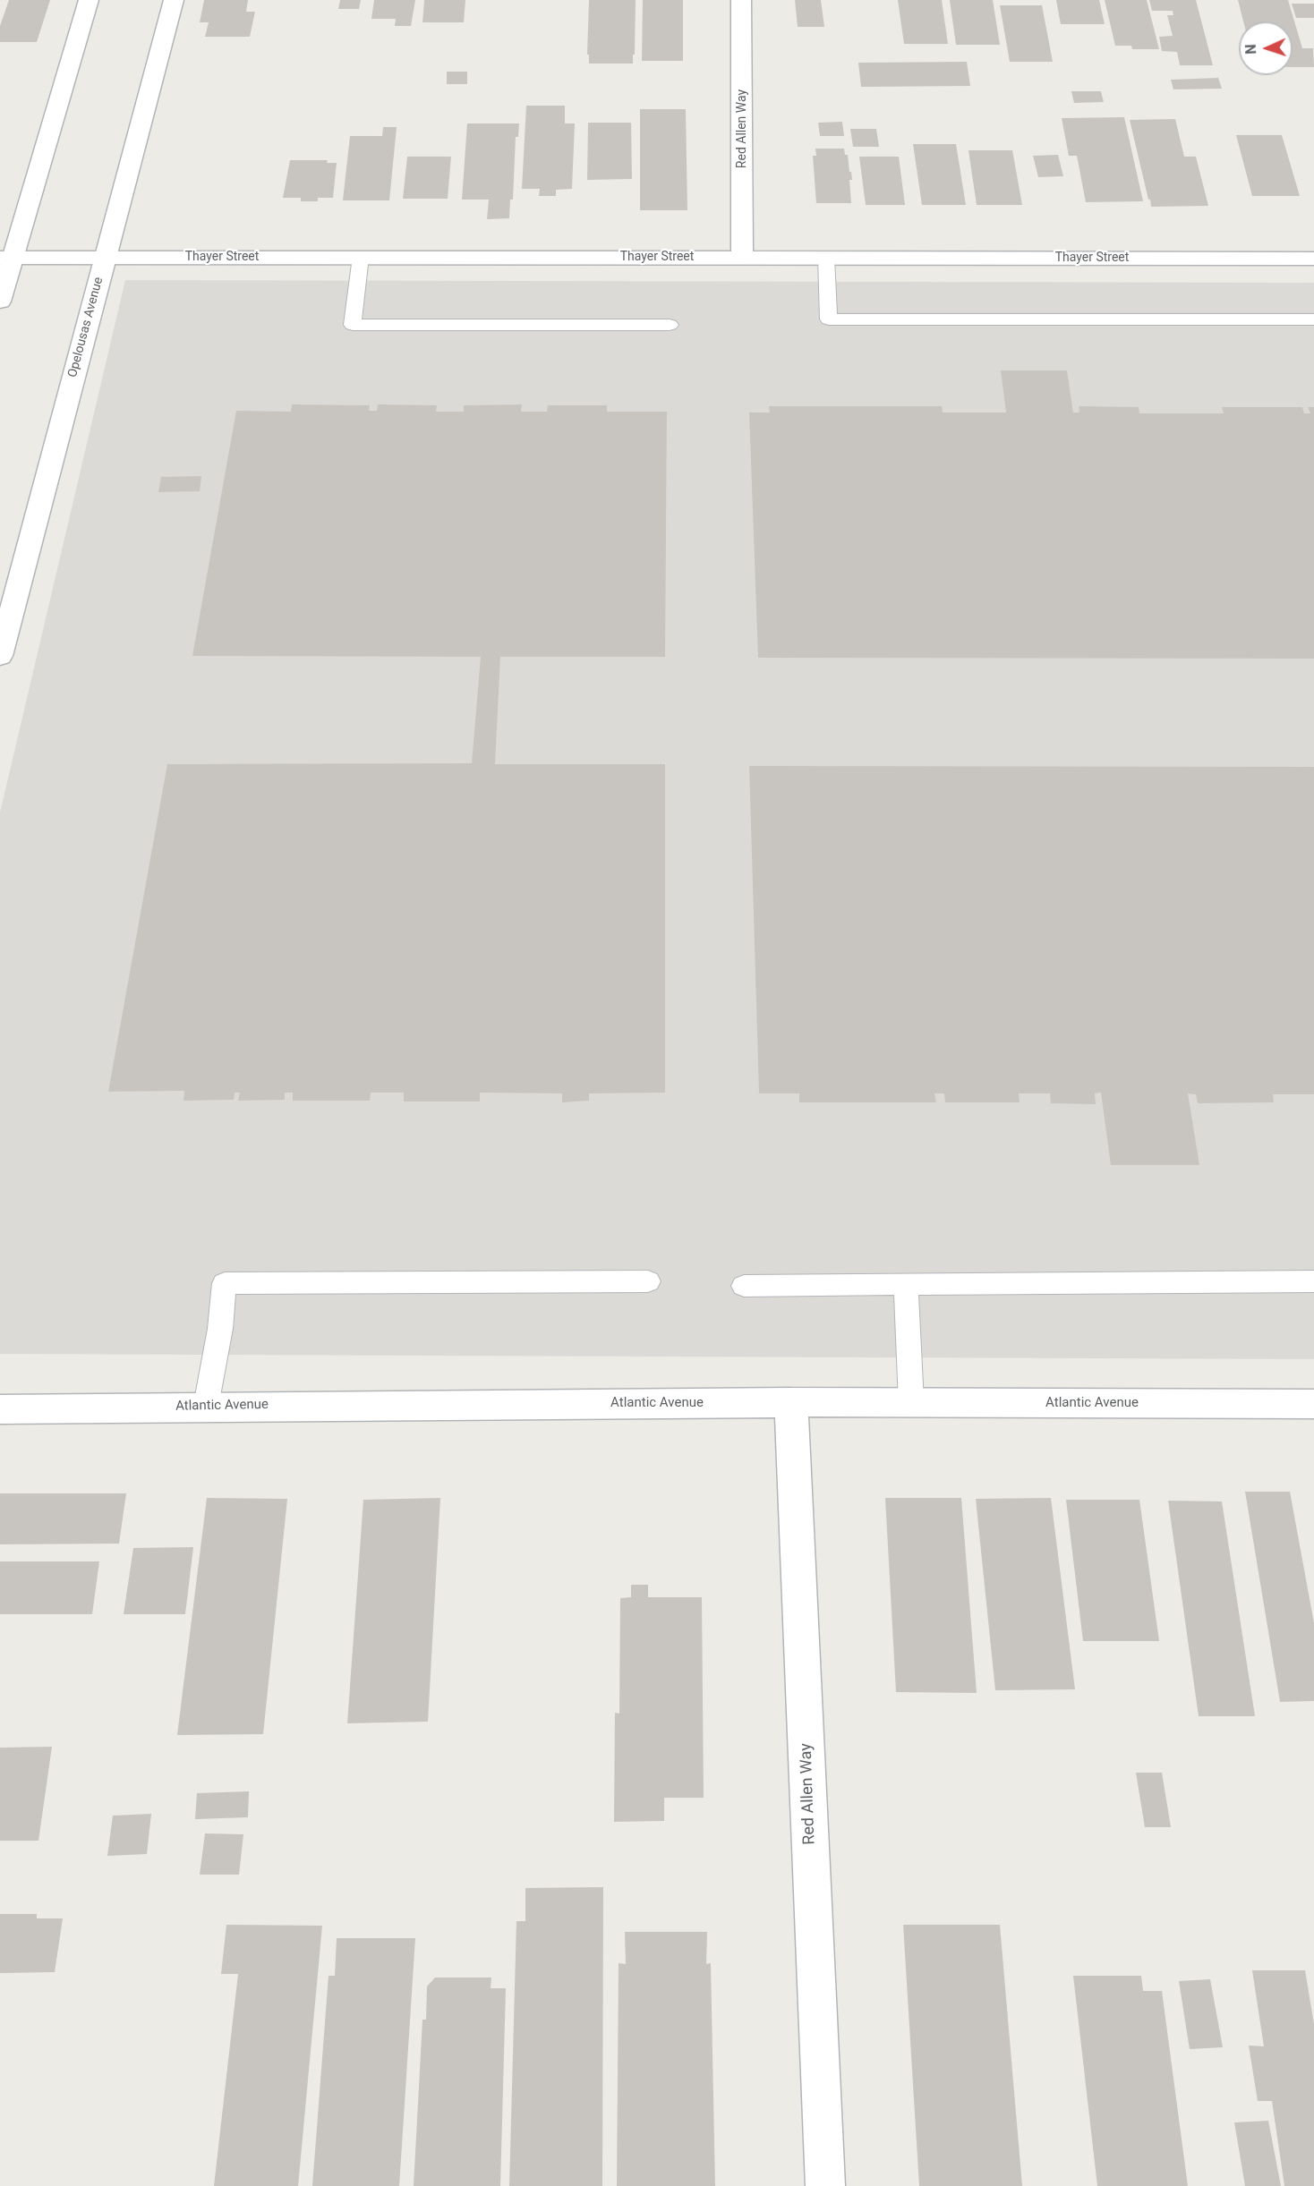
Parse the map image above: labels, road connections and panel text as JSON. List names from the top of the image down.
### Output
{
  "streets": {
    "street": [
      "Red Allen Way",
      "Thayer Street",
      "Opelousas Avenue",
      "Atlantic Avenue"
    ]
  },
  "crossings": [
    ["Red Allen Way", "Thayer Street"],
    ["Red Allen Way", "Atlantic Avenue"],
    ["Thayer Street", "Opelousas Avenue"]
  ],
  "north": "left"
}
